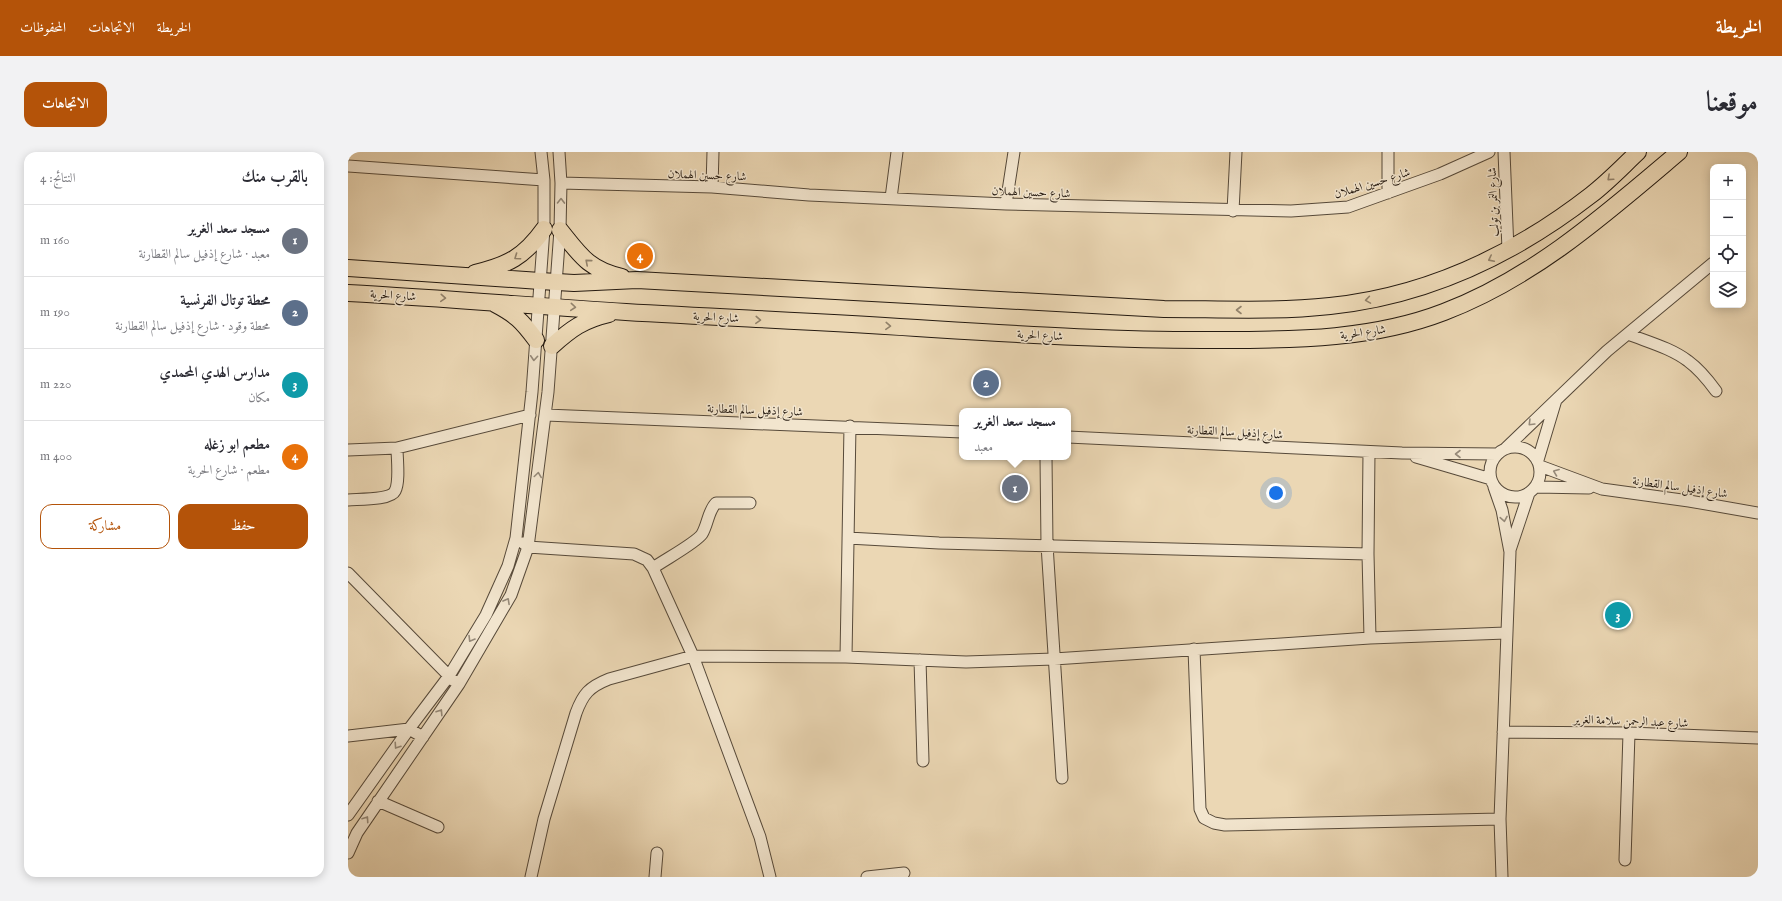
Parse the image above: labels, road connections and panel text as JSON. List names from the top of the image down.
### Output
{
  "streets": {
    "highway": ["شارع الحرية"],
    "street": [
      "شارع حسين الهملان",
      "شارع النمر بن تولب",
      "شارع إذفيل سالم القطارنة",
      "شارع عبد الرحمن سلامة الغرير"
    ]
  },
  "crossings": [
    ["شارع النمر بن تولب", "شارع الحرية"]
  ],
  "page": {
    "header": "الخريطة",
    "nav": ["الخريطة", "الاتجاهات", "المحفوظات"],
    "title": "موقعنا",
    "buttons": [
      "الاتجاهات",
      ["حفظ", "مشاركة"]
    ],
    "heading": ["بالقرب منك", "النتائج: 4"],
    "map_buttons": ["+", "−"],
    "list": [
      {
        "mark": "1",
        "name": "مسجد سعد الغرير",
        "note": "معبد · شارع إذفيل سالم القطارنة",
        "value": "160 m"
      },
      {
        "mark": "2",
        "name": "محطة توتال الفرنسية",
        "note": "محطة وقود · شارع إذفيل سالم القطارنة",
        "value": "190 m"
      },
      {
        "mark": "3",
        "name": "مدارس الهدي المحمدي",
        "note": "مكان",
        "value": "220 m"
      },
      {
        "mark": "4",
        "name": "مطعم ابو زغله",
        "note": "مطعم · شارع الحرية",
        "value": "400 m"
      }
    ],
    "pins": [
      "4",
      "2",
      "1",
      "3"
    ],
    "popup": ["مسجد سعد الغرير", "معبد"]
  }
}
